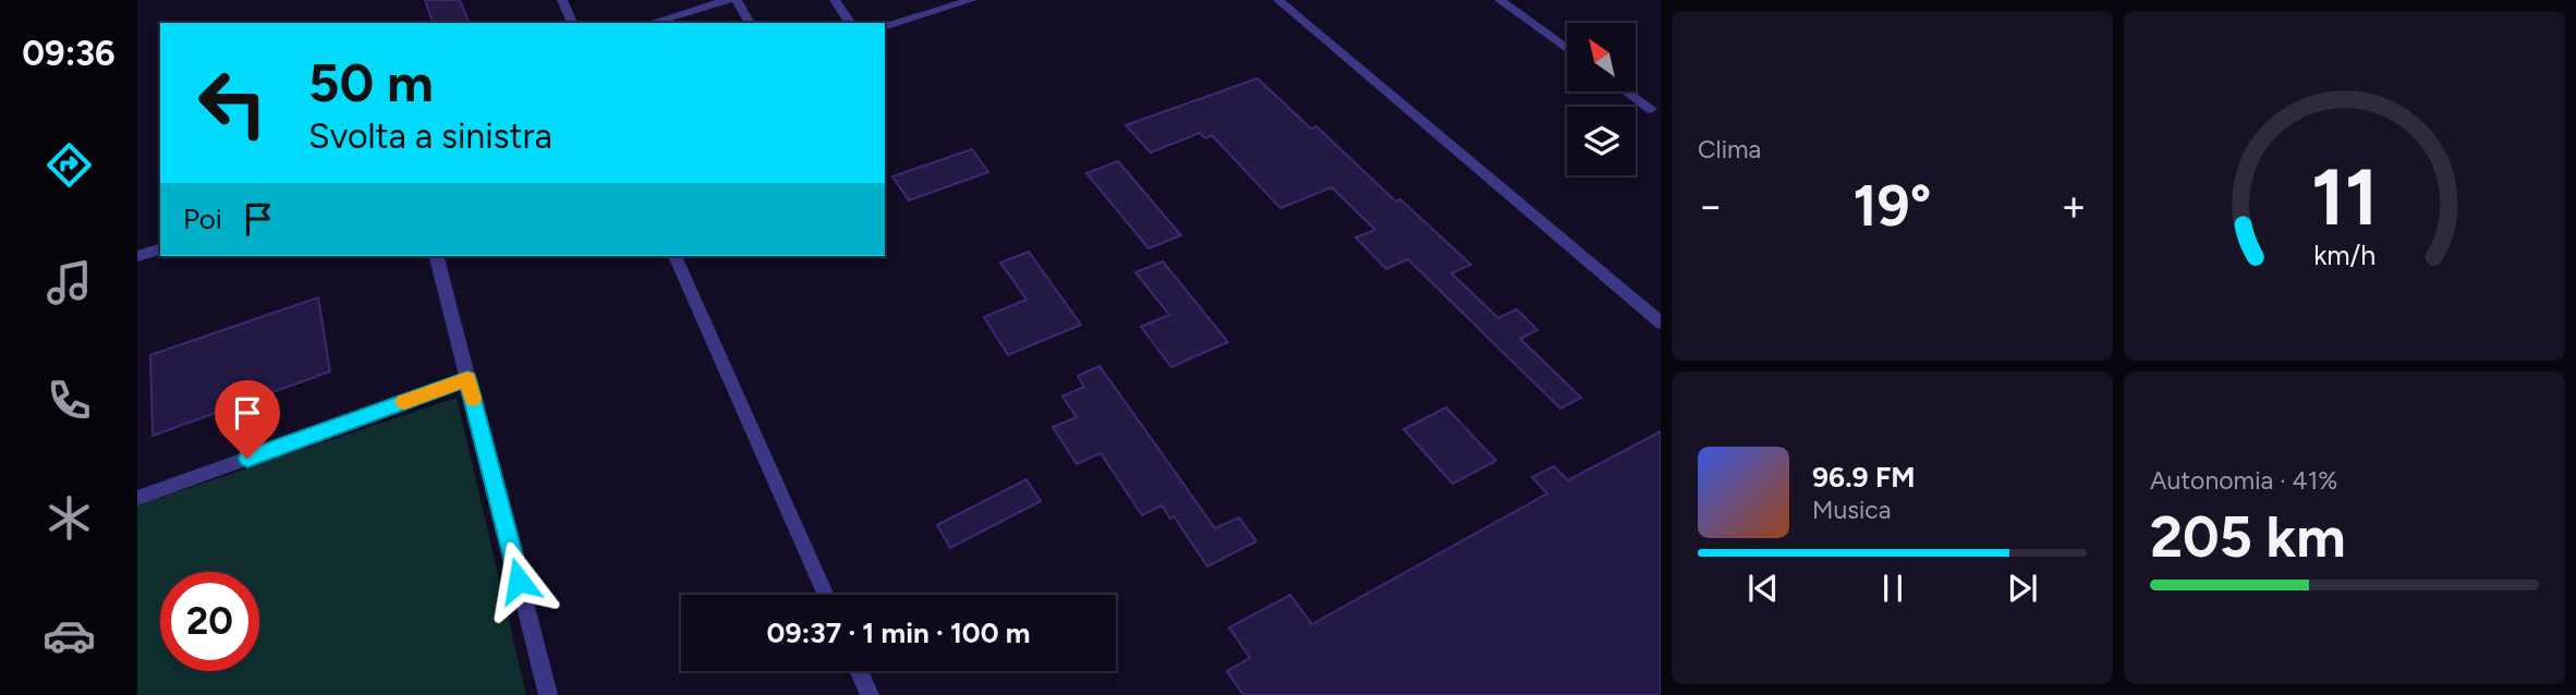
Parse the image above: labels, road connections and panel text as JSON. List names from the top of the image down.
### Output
{
  "north": "top left",
  "page": {
    "tabs": "09:36",
    "tile": [
      "Clima",
      ["Autonomia · 41%", "205 km"]
    ],
    "turn": ["50 m", "Svolta a sinistra"],
    "heat": ["−", "19°", "+"],
    "then": "Poi",
    "song": ["96.9 FM", "Musica"],
    "limit": "20",
    "trip": "09:37 · 1 min · 100 m",
    "gauge": ["11", "km/h"]
  }
}
